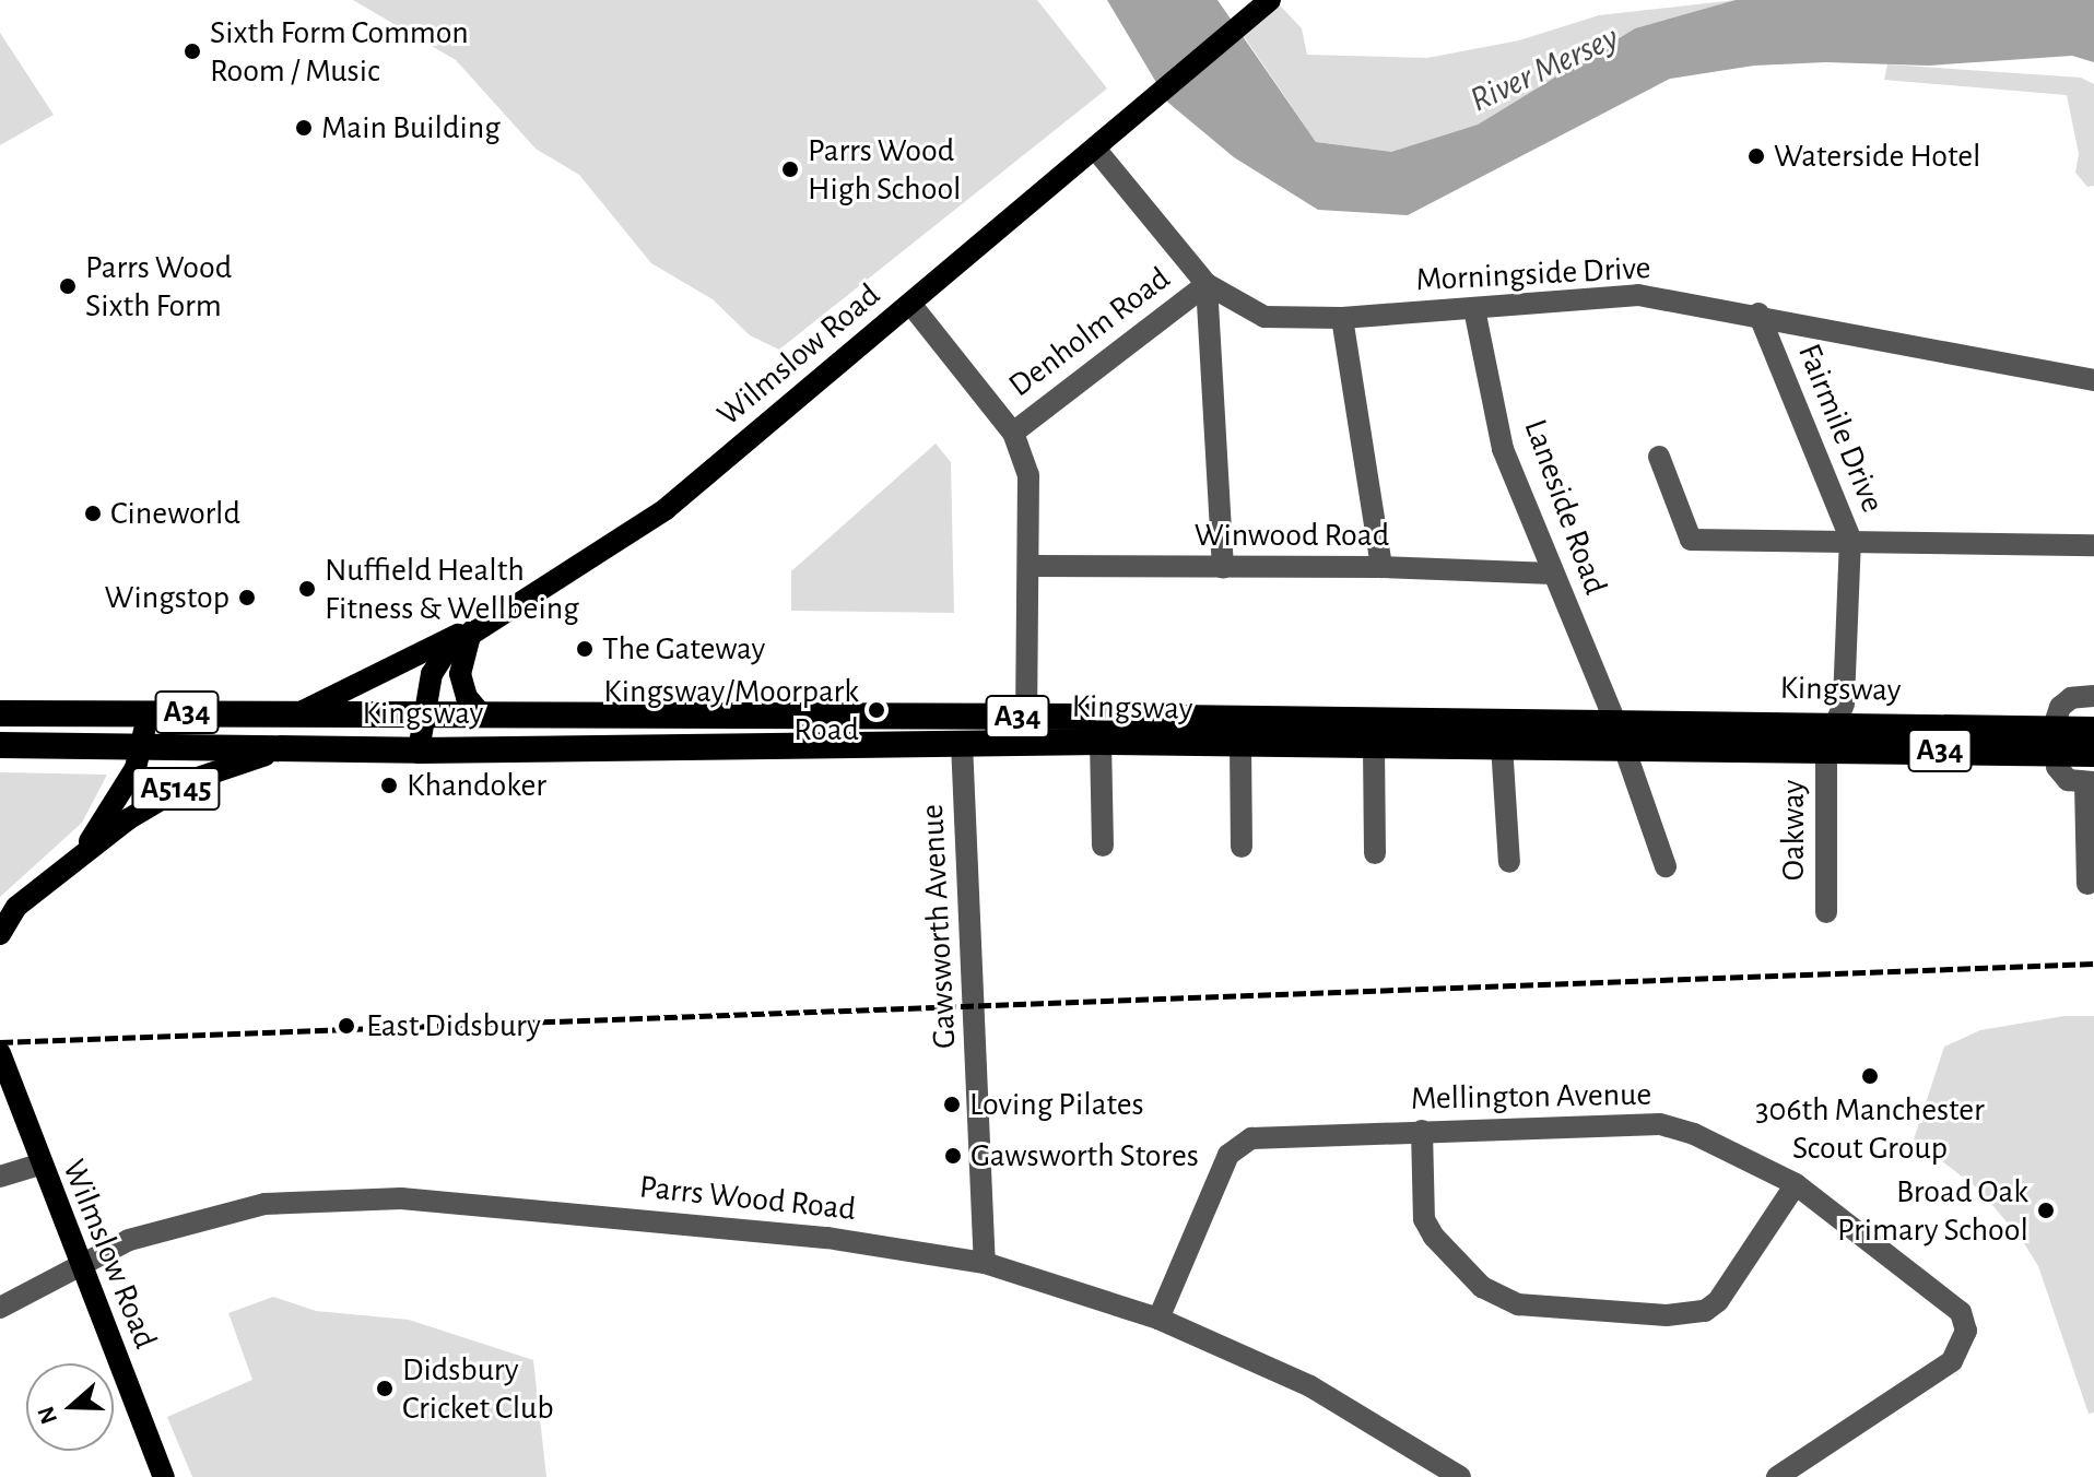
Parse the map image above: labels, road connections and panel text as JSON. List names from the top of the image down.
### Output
{
  "streets": {
    "highway": ["Kingsway", "A34"],
    "main road": ["Wilmslow Road", "A5145"],
    "street": [
      "Morningside Drive",
      "Denholm Road",
      "Fairmile Drive",
      "Laneside Road",
      "Winwood Road",
      "Oakway",
      "Gawsworth Avenue",
      "Mellington Avenue",
      "Parrs Wood Road"
    ]
  },
  "crossings": [
    ["Morningside Drive", "Denholm Road"],
    ["Morningside Drive", "Wilmslow Road"],
    ["Morningside Drive", "Fairmile Drive"],
    ["Morningside Drive", "Laneside Road"],
    ["Wilmslow Road", "Kingsway"],
    ["Wilmslow Road", "Parrs Wood Road"],
    ["Fairmile Drive", "Kingsway"],
    ["Fairmile Drive", "Oakway"],
    ["Laneside Road", "Winwood Road"],
    ["Laneside Road", "Kingsway"],
    ["Kingsway", "A5145"],
    ["Kingsway", "Oakway"],
    ["Kingsway", "Gawsworth Avenue"],
    ["Gawsworth Avenue", "Parrs Wood Road"],
    ["Mellington Avenue", "Parrs Wood Road"]
  ],
  "water": ["River Mersey"],
  "places": [
    "Sixth Form Common Room / Music",
    "Main Building",
    "Waterside Hotel",
    "Parrs Wood High School",
    "Parrs Wood Sixth Form",
    "Cineworld",
    "Nuffield Health Fitness & Wellbeing",
    "Wingstop",
    "The Gateway",
    "Kingsway/Moorpark Road",
    "Khandoker",
    "East Didsbury",
    "306th Manchester Scout Group",
    "Loving Pilates",
    "Gawsworth Stores",
    "Broad Oak Primary School",
    "Didsbury Cricket Club"
  ],
  "north": "left"
}
